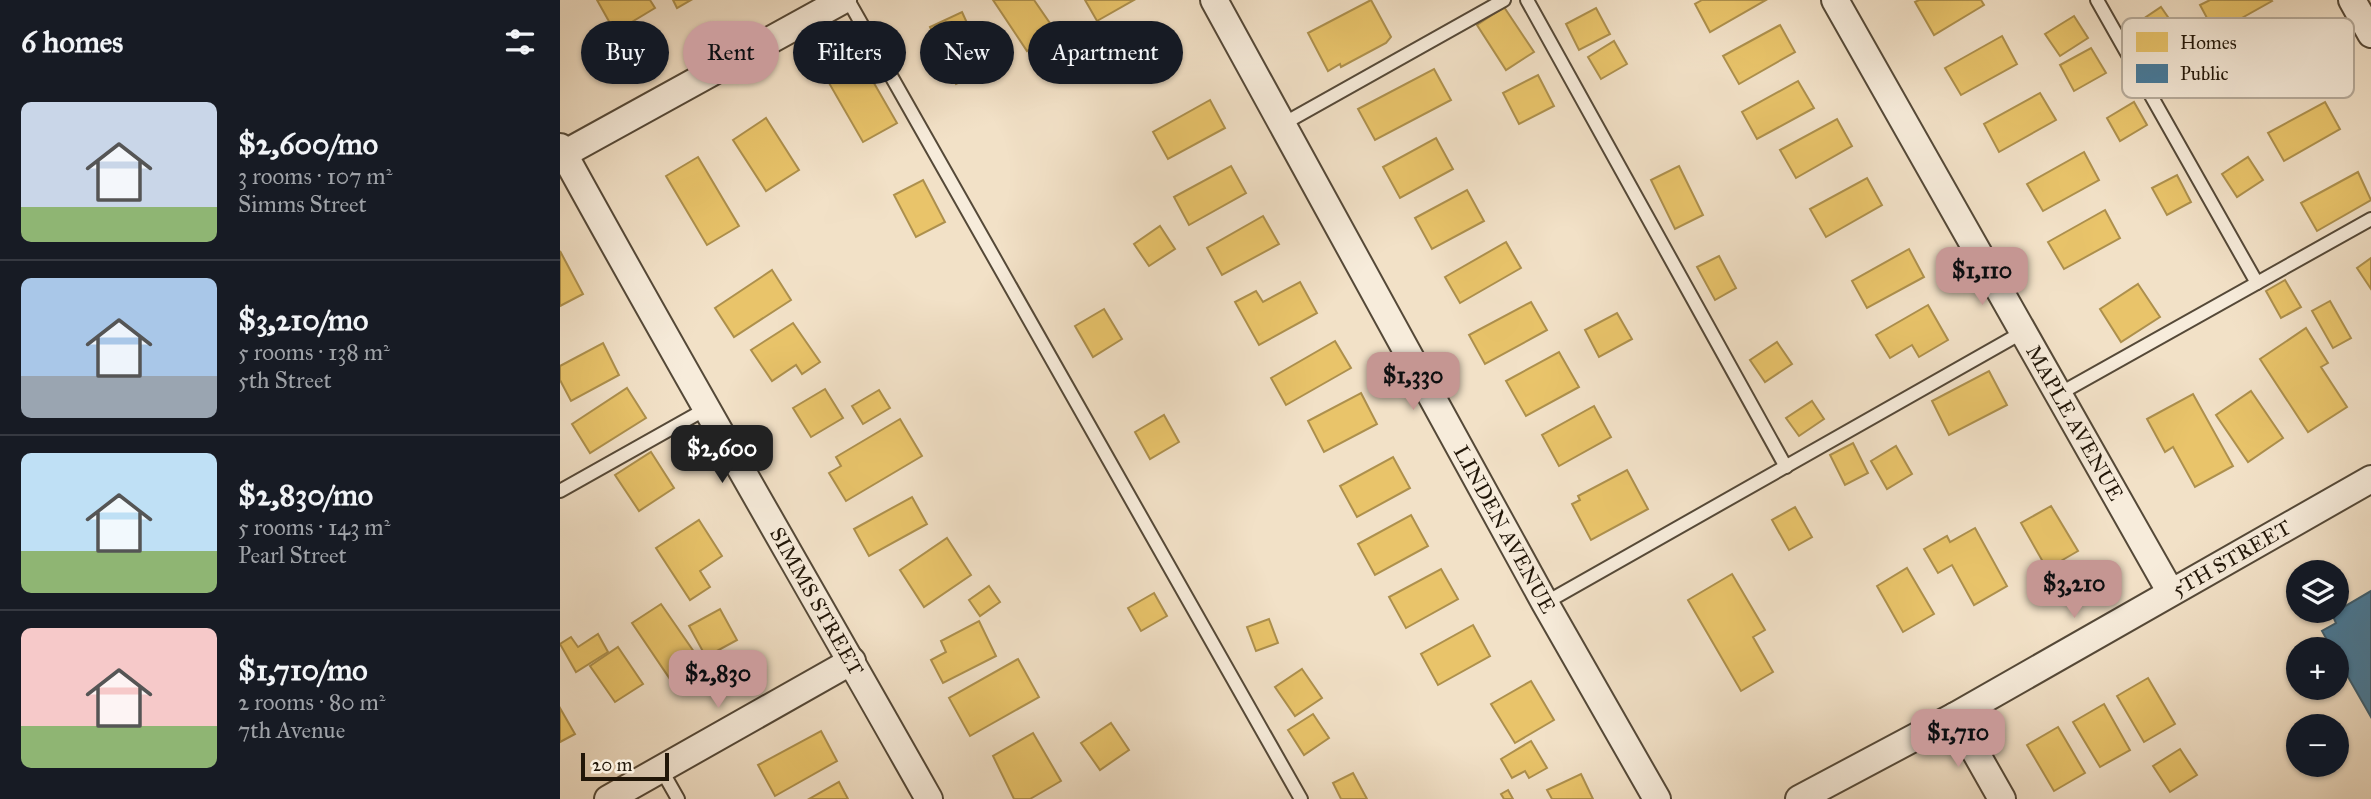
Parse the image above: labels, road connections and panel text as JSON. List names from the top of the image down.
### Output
{
  "streets": {
    "street": [
      "MAPLE AVENUE",
      "LINDEN AVENUE",
      "5TH STREET",
      "SIMMS STREET"
    ]
  },
  "crossings": [
    ["MAPLE AVENUE", "5TH STREET"]
  ],
  "legend": ["Homes", "Public"],
  "scale_bar": "20 m",
  "page": {
    "heading": "6 homes",
    "chip": [
      "Buy",
      "Rent",
      "Filters",
      "New",
      "Apartment"
    ],
    "list": [
      {
        "name": "$2,600/mo",
        "note": "3 rooms · 107 m² · Simms Street"
      },
      {
        "name": "$3,210/mo",
        "note": "5 rooms · 138 m² · 5th Street"
      },
      {
        "name": "$2,830/mo",
        "note": "5 rooms · 143 m² · Pearl Street"
      },
      {
        "name": "$1,710/mo",
        "note": "2 rooms · 80 m² · 7th Avenue"
      }
    ],
    "price": [
      "$1,110",
      "$1,330",
      "$2,600",
      "$3,210",
      "$2,830",
      "$1,710"
    ],
    "map_buttons": ["+", "−"],
    "scale": "20 m"
  }
}
